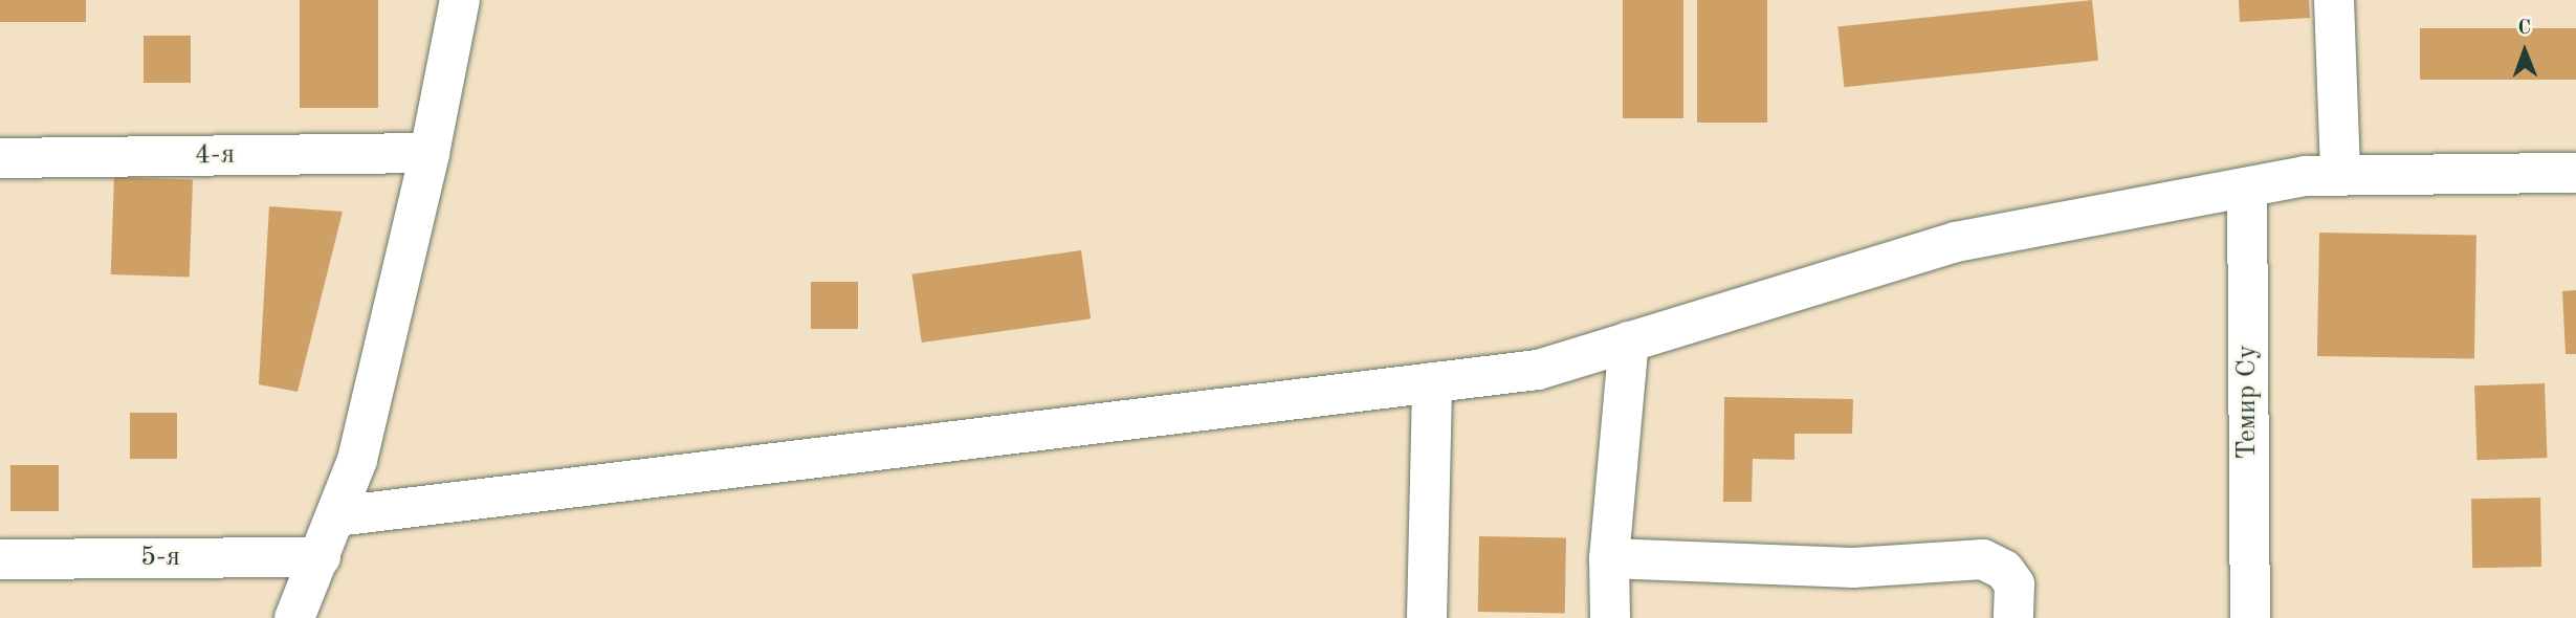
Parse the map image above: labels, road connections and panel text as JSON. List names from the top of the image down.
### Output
{
  "streets": {
    "street": ["4-я", "Темир Су", "5-я"]
  },
  "north": "top"
}
